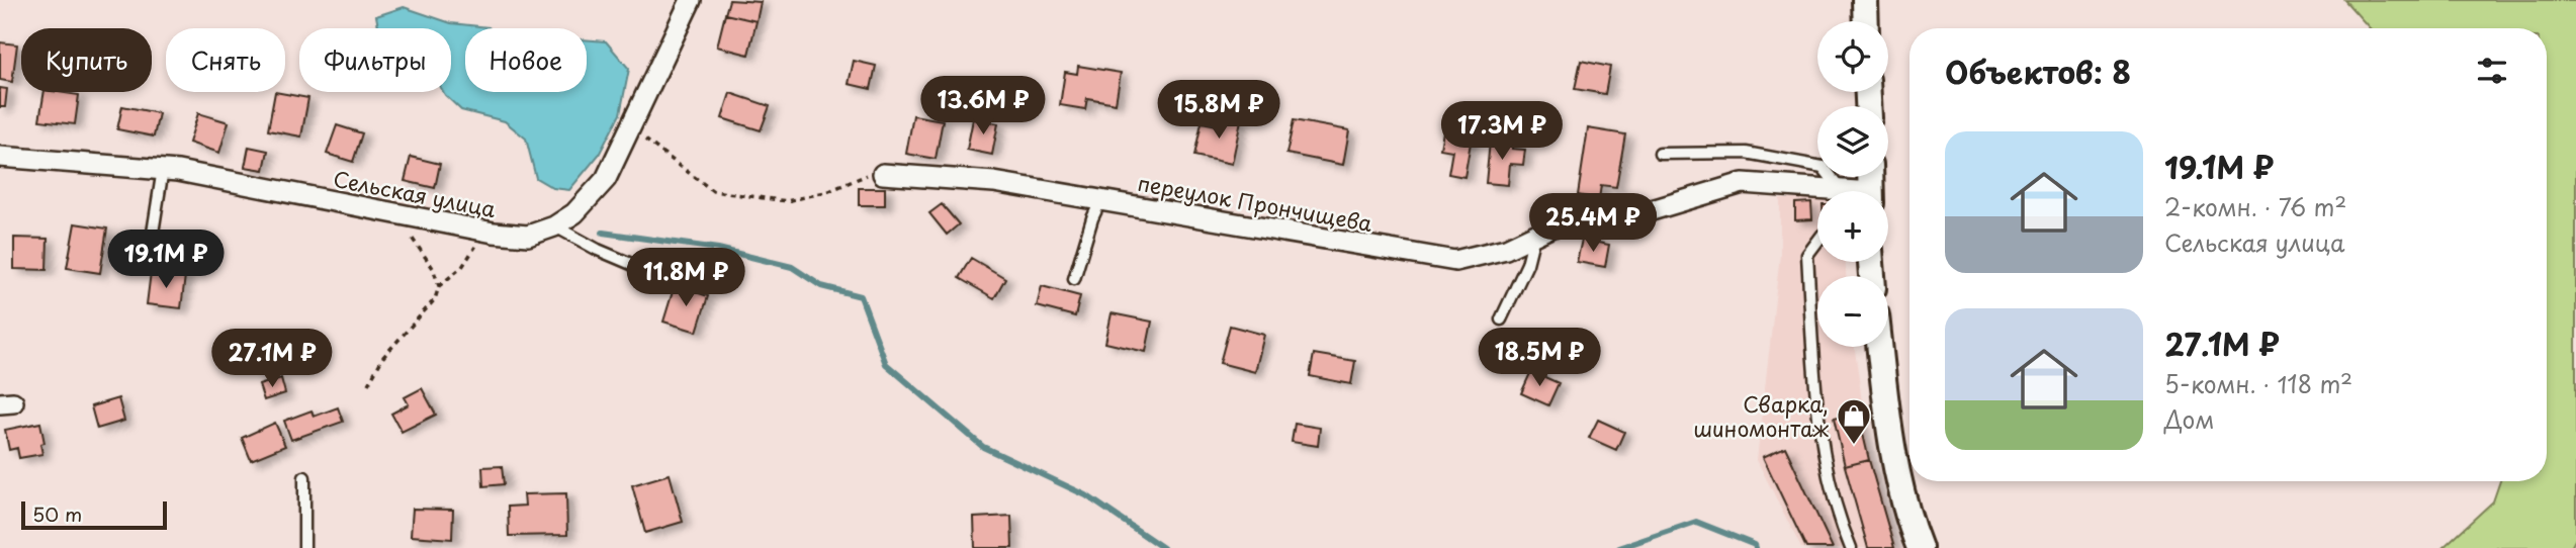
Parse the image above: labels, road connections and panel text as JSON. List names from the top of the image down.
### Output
{
  "streets": {
    "street": ["Сельская улица", "переулок Прончищева"]
  },
  "places": {
    "shop": ["Сварка, шиномонтаж"]
  },
  "scale_bar": "50 m",
  "page": {
    "map_buttons": ["+", "−"],
    "chip": [
      "Купить",
      "Снять",
      "Фильтры",
      "Новое"
    ],
    "heading": "Объектов: 8",
    "price": [
      "13.6M ₽",
      "15.8M ₽",
      "17.3M ₽",
      "25.4M ₽",
      "19.1M ₽",
      "11.8M ₽",
      "18.5M ₽",
      "27.1M ₽"
    ],
    "list": [
      {
        "name": "19.1M ₽",
        "note": "2-комн. · 76 m² · Сельская улица"
      },
      {
        "name": "27.1M ₽",
        "note": "5-комн. · 118 m² · Дом"
      }
    ],
    "scale": "50 m"
  }
}
